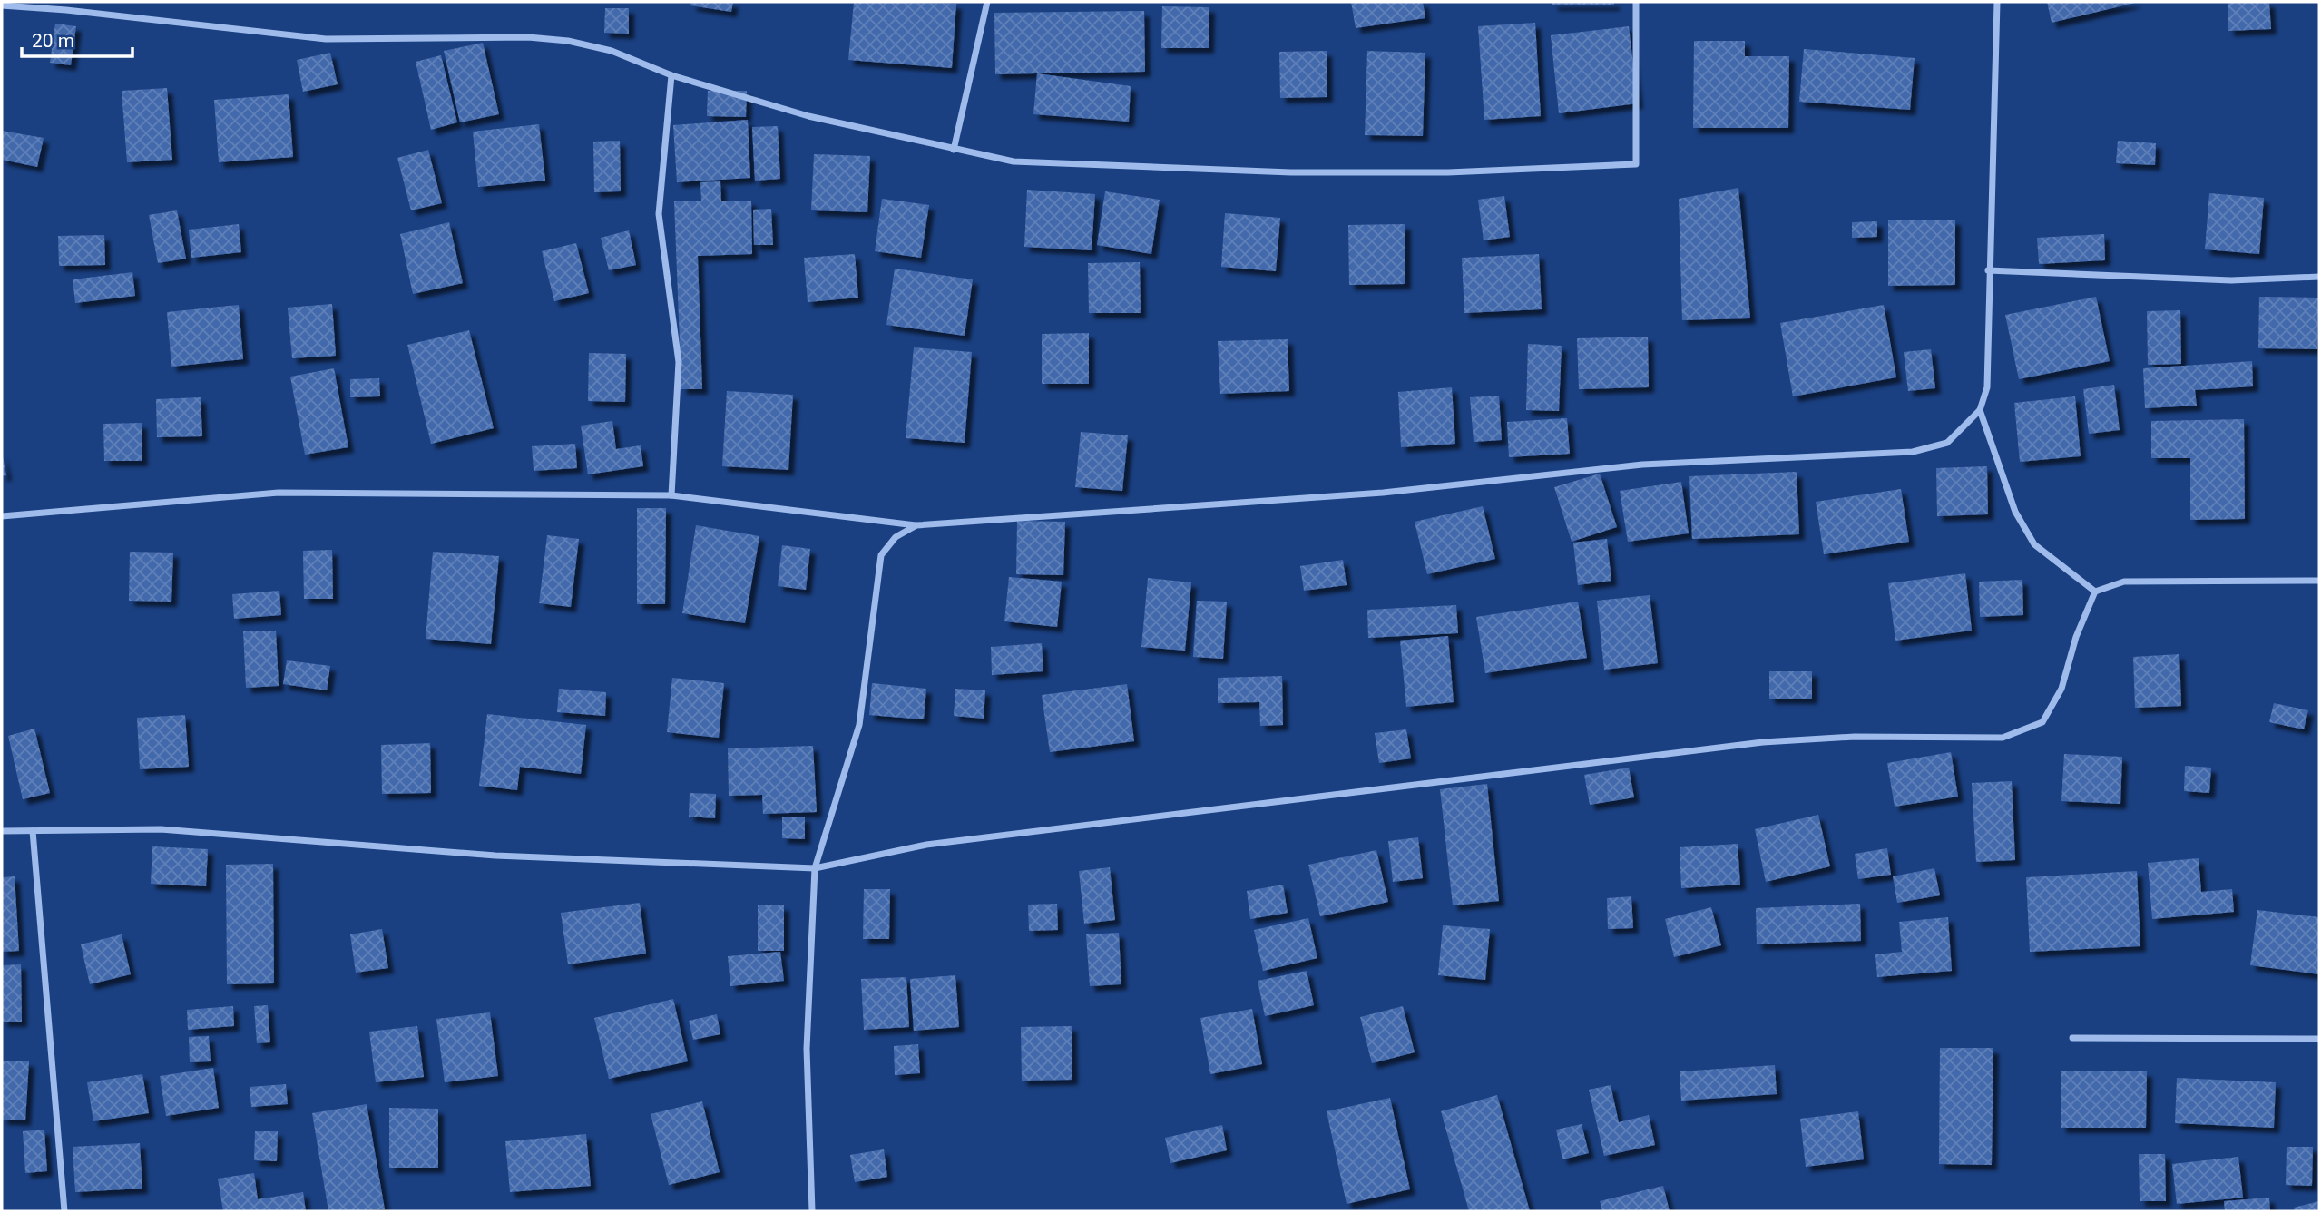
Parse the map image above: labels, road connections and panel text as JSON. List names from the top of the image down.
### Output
{
  "scale_bar": "20 m"
}
